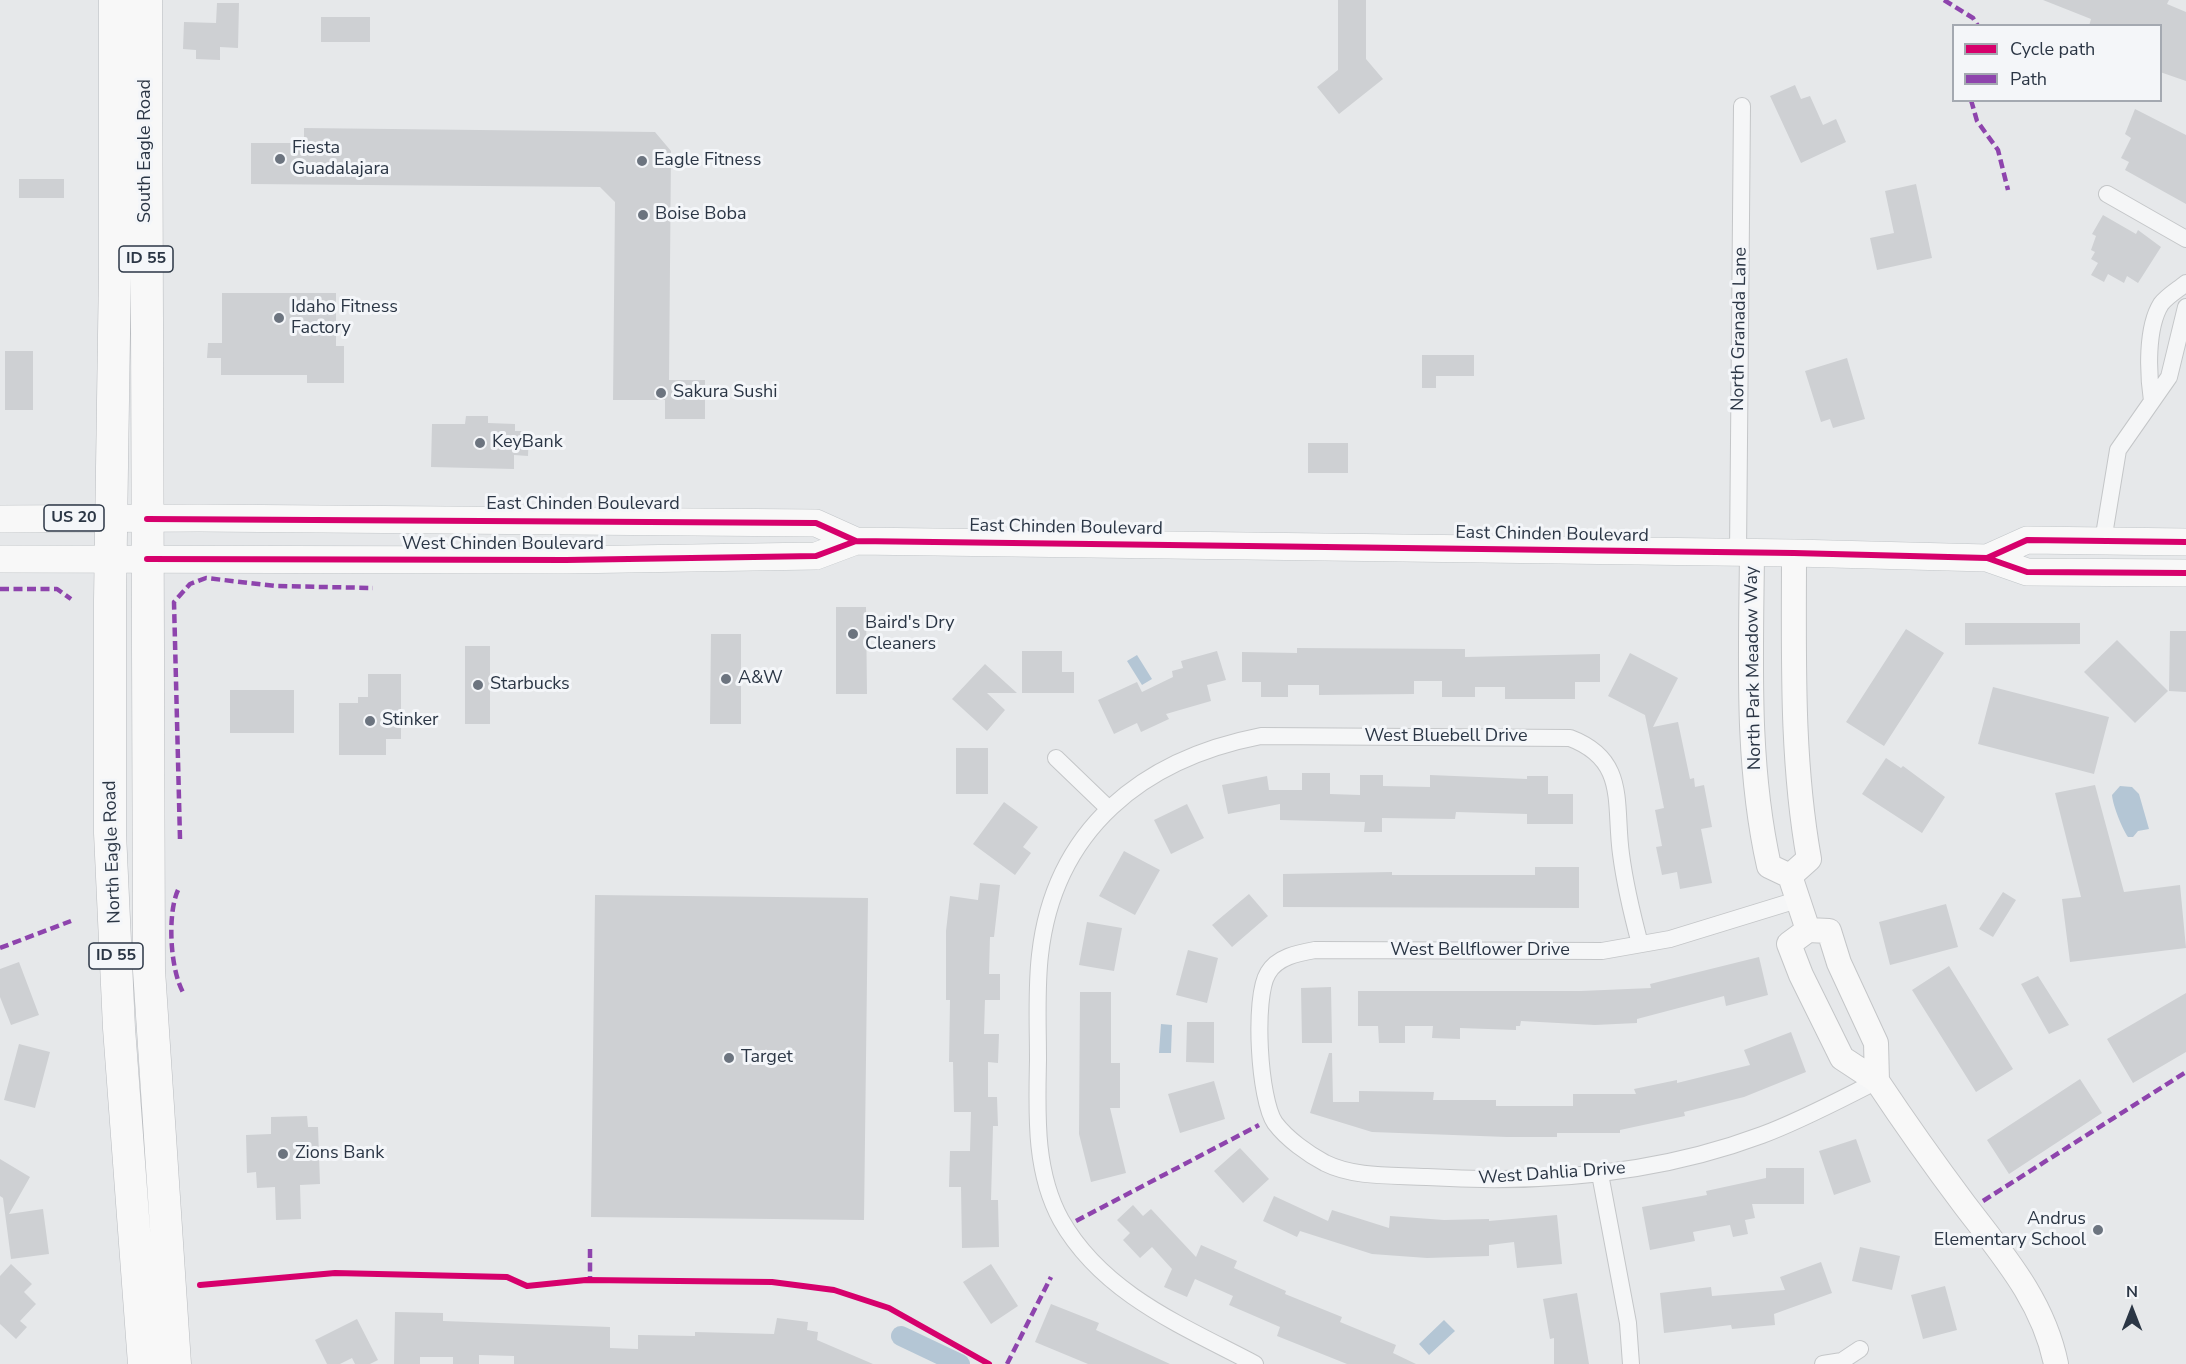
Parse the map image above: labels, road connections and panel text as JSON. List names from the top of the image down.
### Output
{
  "streets": {
    "highway": ["South Eagle Road", "ID 55", "North Eagle Road"],
    "main road": ["East Chinden Boulevard", "US 20", "West Chinden Boulevard"],
    "street": [
      "North Granada Lane",
      "North Park Meadow Way",
      "West Bluebell Drive",
      "West Bellflower Drive",
      "West Dahlia Drive"
    ]
  },
  "crossings": [
    ["South Eagle Road", "East Chinden Boulevard"],
    ["South Eagle Road", "North Eagle Road"],
    ["North Granada Lane", "East Chinden Boulevard"],
    ["North Granada Lane", "North Park Meadow Way"],
    ["East Chinden Boulevard", "West Chinden Boulevard"],
    ["East Chinden Boulevard", "North Park Meadow Way"],
    ["East Chinden Boulevard", "North Eagle Road"],
    ["West Chinden Boulevard", "North Eagle Road"],
    ["West Bluebell Drive", "West Bellflower Drive"],
    ["West Bellflower Drive", "West Dahlia Drive"]
  ],
  "places": [
    "Fiesta Guadalajara",
    "Eagle Fitness",
    "Boise Boba",
    "Idaho Fitness Factory",
    "Sakura Sushi",
    "KeyBank",
    "Baird's Dry Cleaners",
    "A&W",
    "Starbucks",
    "Stinker",
    "Target",
    "Zions Bank",
    "Andrus Elementary School"
  ],
  "legend": ["Cycle path", "Path"],
  "north": "top"
}
